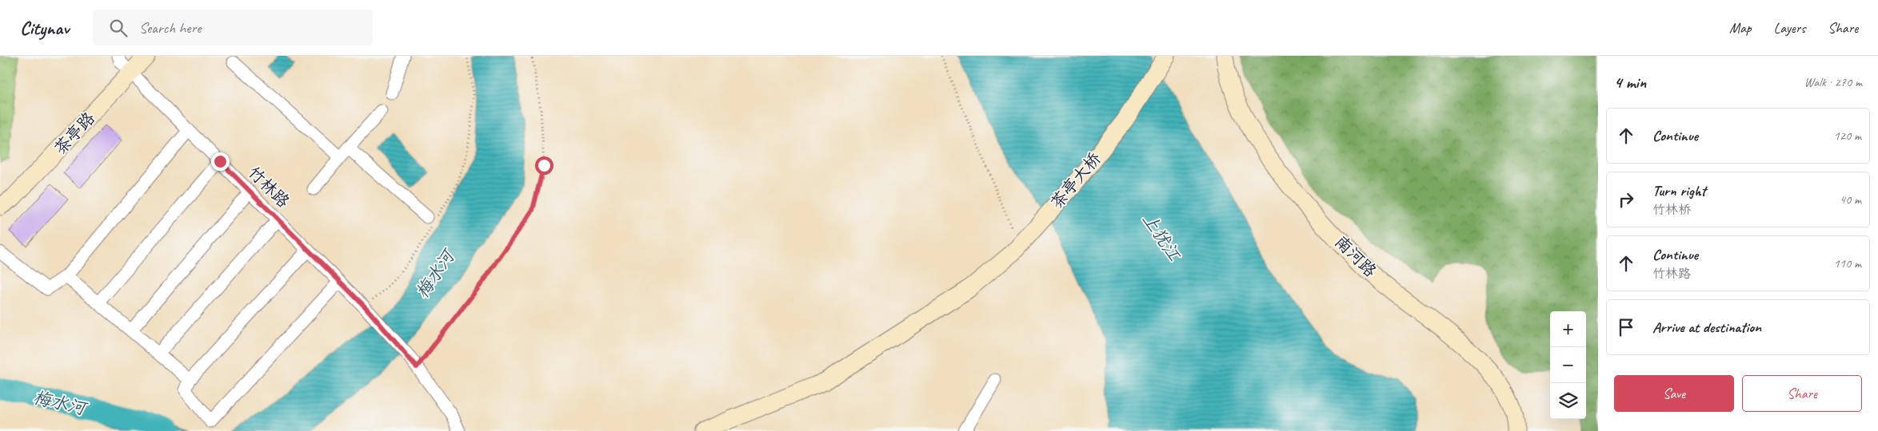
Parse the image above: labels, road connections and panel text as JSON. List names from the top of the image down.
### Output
{
  "streets": {
    "street": [
      "茶亭路",
      "茶亭大桥",
      "竹林路",
      "南河路"
    ]
  },
  "crossings": [
    ["茶亭路", "竹林路"]
  ],
  "water": ["上犹江", "梅水河"],
  "page": {
    "header": "Citynav",
    "search": "Search here",
    "nav": ["Map", "Layers", "Share"],
    "heading": ["4 min", "Walk · 270 m"],
    "list": [
      ["Continue", "120 m"],
      ["Turn right", "竹林桥", "40 m"],
      ["Continue", "竹林路", "110 m"],
      "Arrive at destination"
    ],
    "map_buttons": ["+", "−"],
    "buttons": ["Save", "Share"]
  }
}
